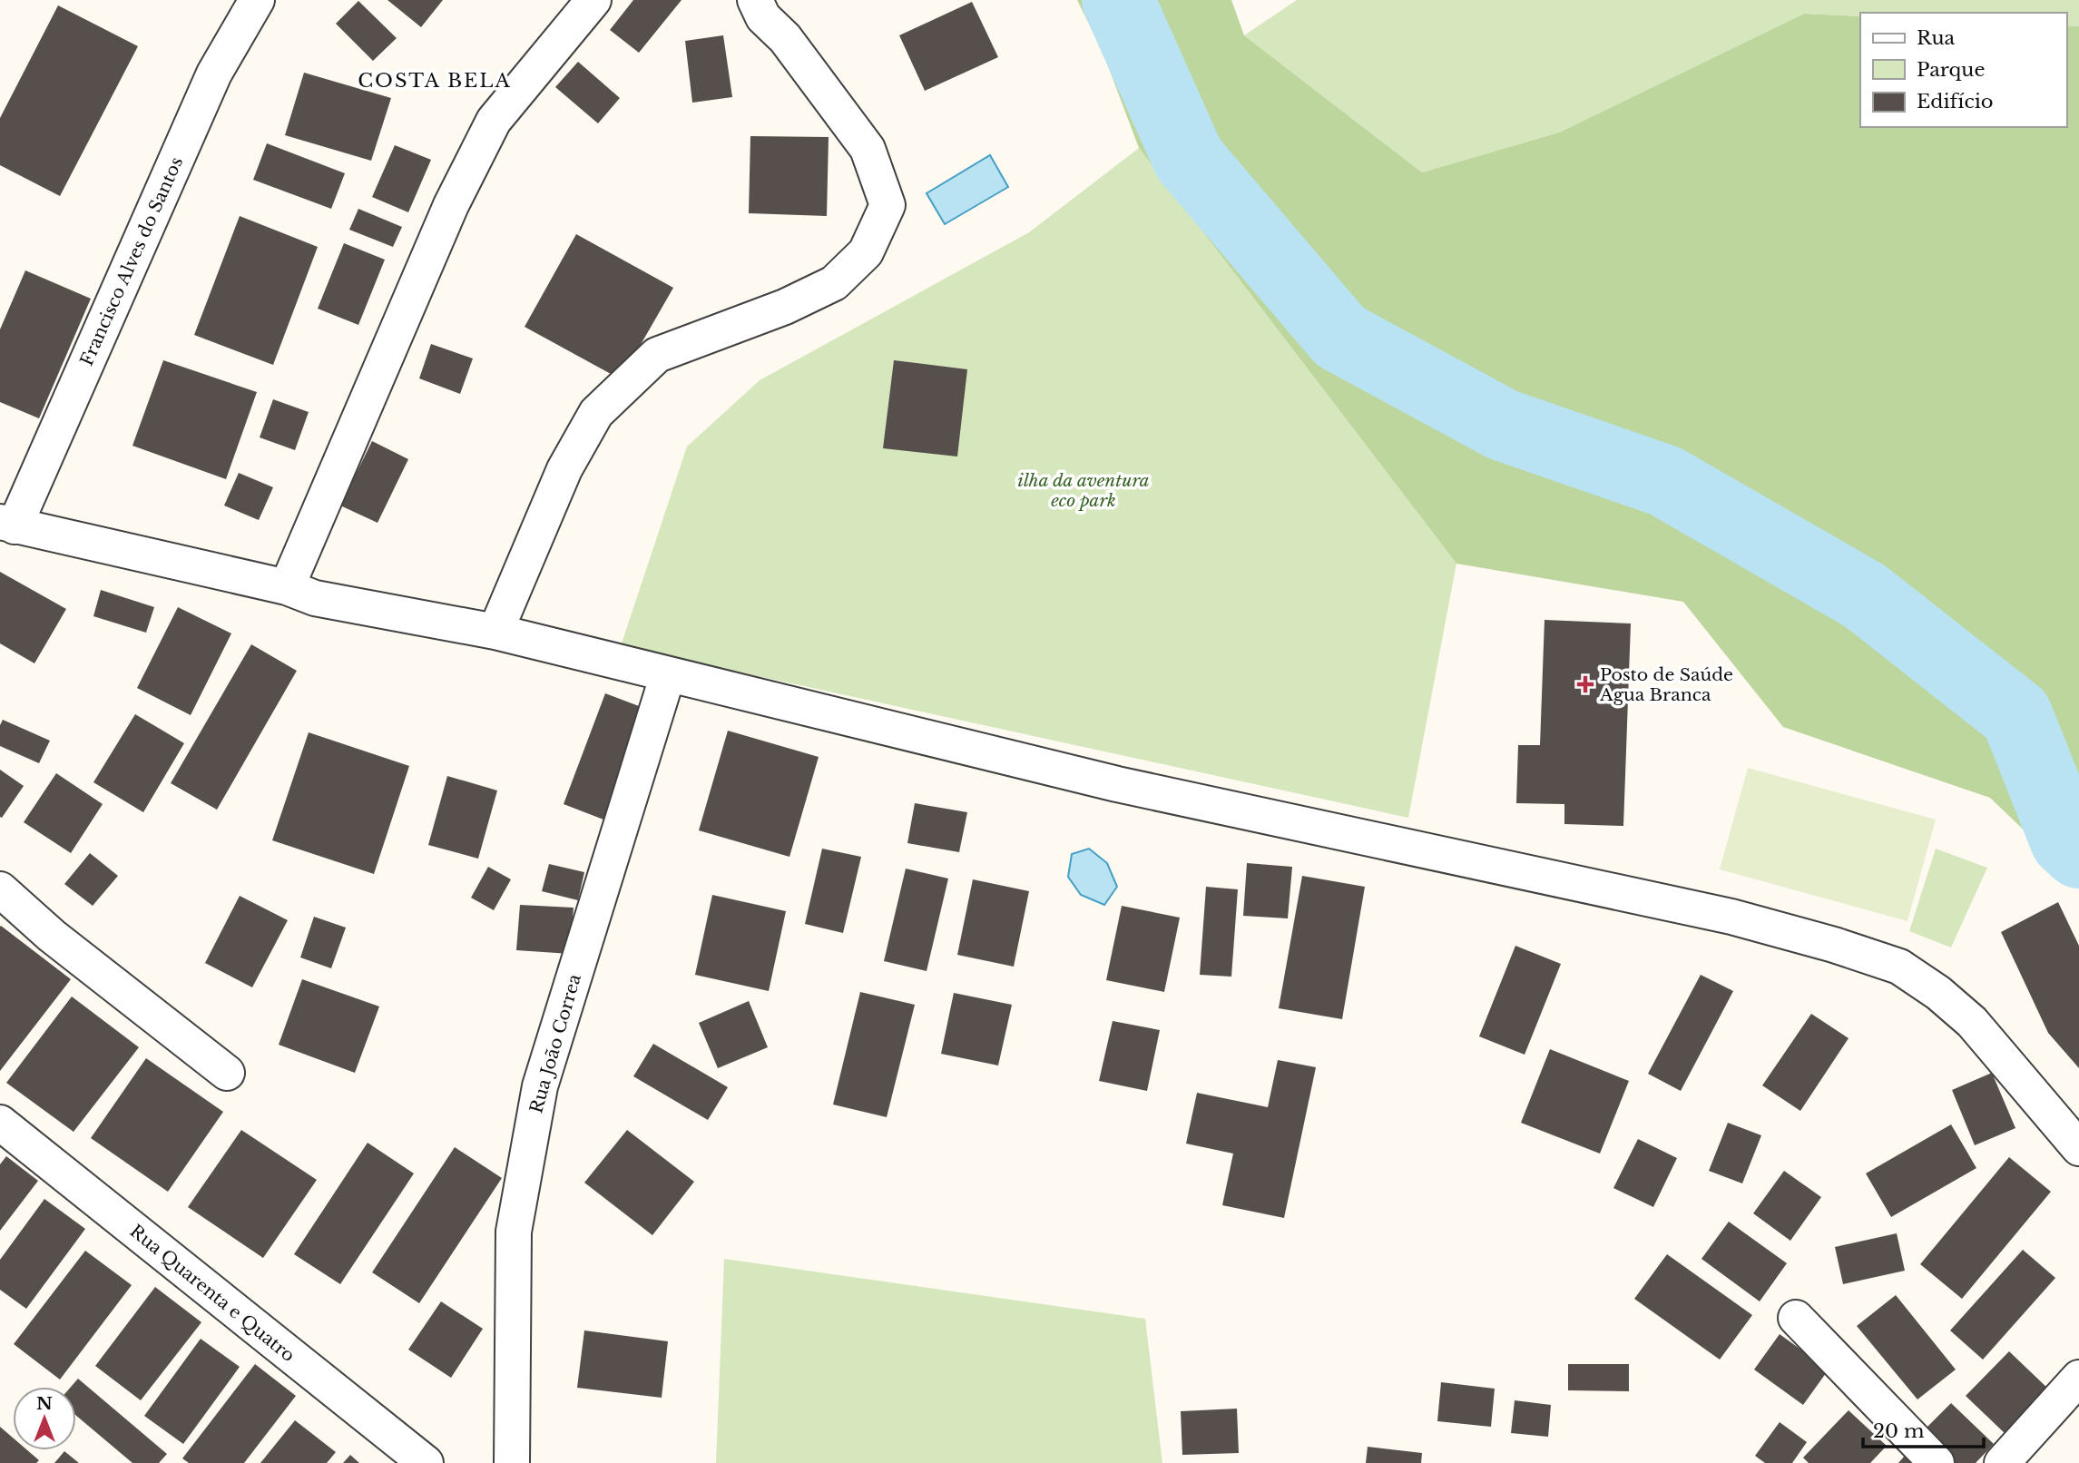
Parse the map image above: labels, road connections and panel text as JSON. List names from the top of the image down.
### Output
{
  "streets": {
    "street": ["Francisco Alves do Santos", "Rua João Correa", "Rua Quarenta e Quatro"]
  },
  "districts": ["COSTA BELA"],
  "parks": ["ilha da aventura eco park"],
  "places": {
    "health": ["Posto de Saúde Agua Branca"]
  },
  "legend": ["Rua", "Parque", "Edifício"],
  "scale_bar": "20 m",
  "north": "top"
}
